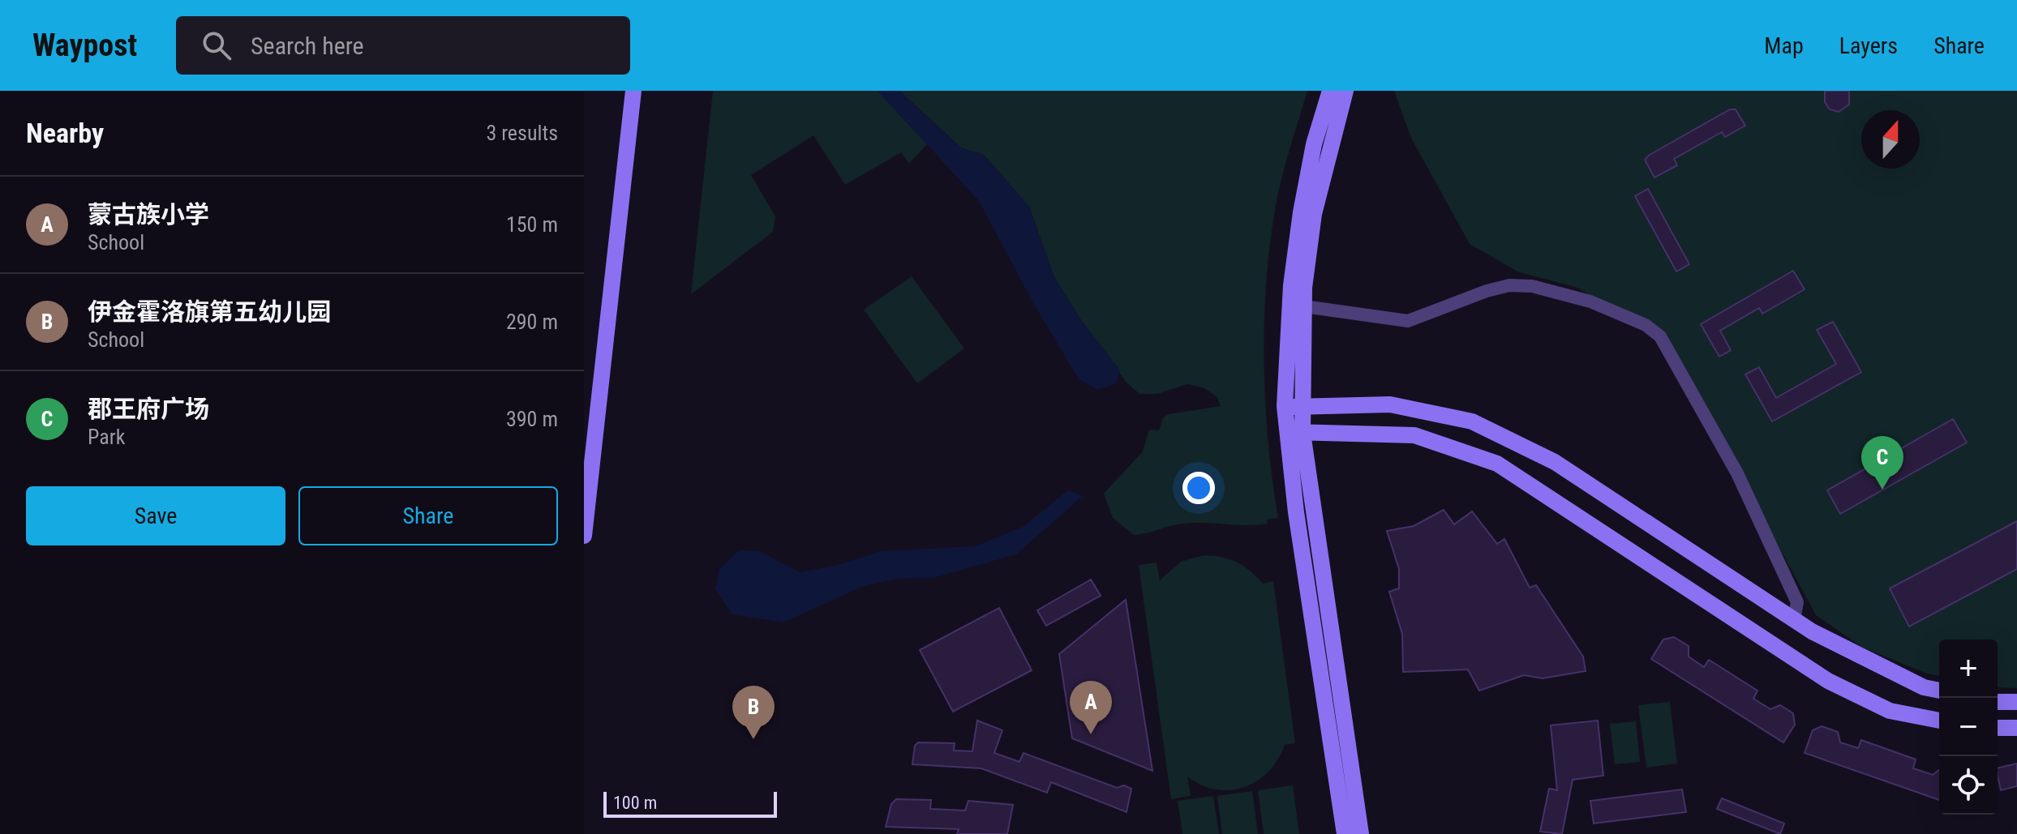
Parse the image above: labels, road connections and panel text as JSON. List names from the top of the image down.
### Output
{
  "scale_bar": "100 m",
  "north": "top",
  "page": {
    "header": "Waypost",
    "search": "Search here",
    "nav": ["Map", "Layers", "Share"],
    "heading": ["Nearby", "3 results"],
    "list": [
      {
        "mark": "A",
        "name": "蒙古族小学",
        "note": "School",
        "value": "150 m"
      },
      {
        "mark": "B",
        "name": "伊金霍洛旗第五幼儿园",
        "note": "School",
        "value": "290 m"
      },
      {
        "mark": "C",
        "name": "郡王府广场",
        "note": "Park",
        "value": "390 m"
      }
    ],
    "pins": ["C", "A", "B"],
    "buttons": ["Save", "Share"],
    "map_buttons": ["+", "−"],
    "scale": "100 m"
  }
}
